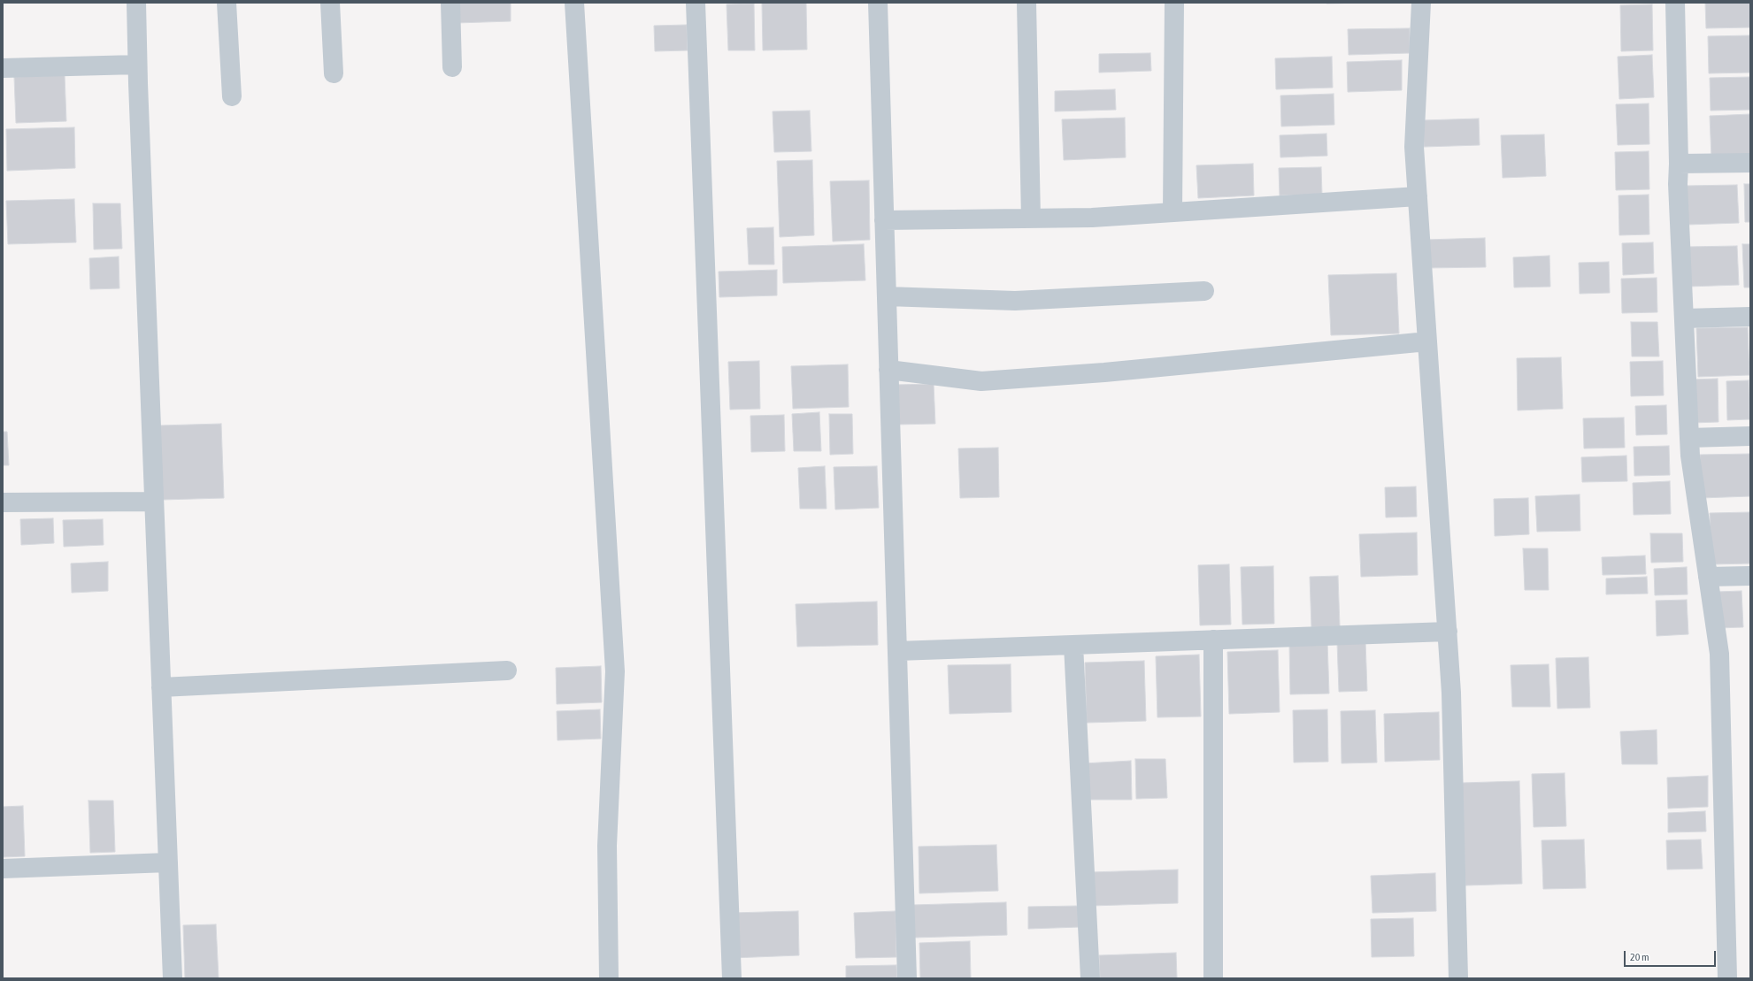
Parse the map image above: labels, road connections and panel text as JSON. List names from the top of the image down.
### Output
{
  "scale_bar": "20 m"
}
